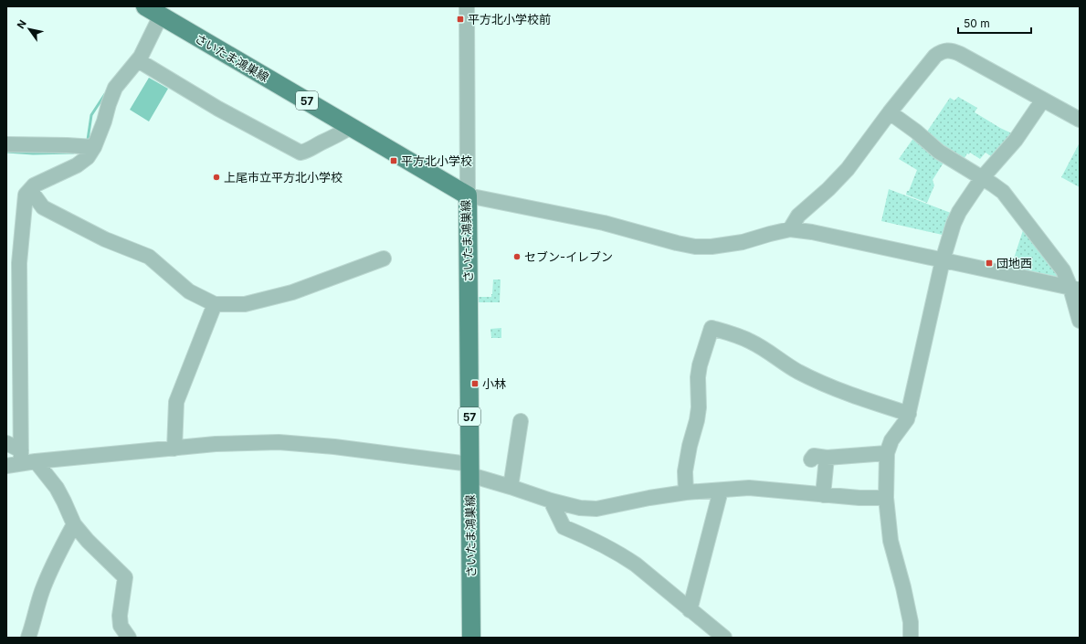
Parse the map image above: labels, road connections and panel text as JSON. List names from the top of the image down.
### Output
{
  "streets": {
    "main road": ["さいたま鴻巣線", "57"]
  },
  "places": {
    "transit": [
      "平方北小学校前",
      "平方北小学校",
      "団地西",
      "小林"
    ],
    "other": ["上尾市立平方北小学校", "セブン-イレブン"]
  },
  "scale_bar": "50 m",
  "north": "top left"
}
